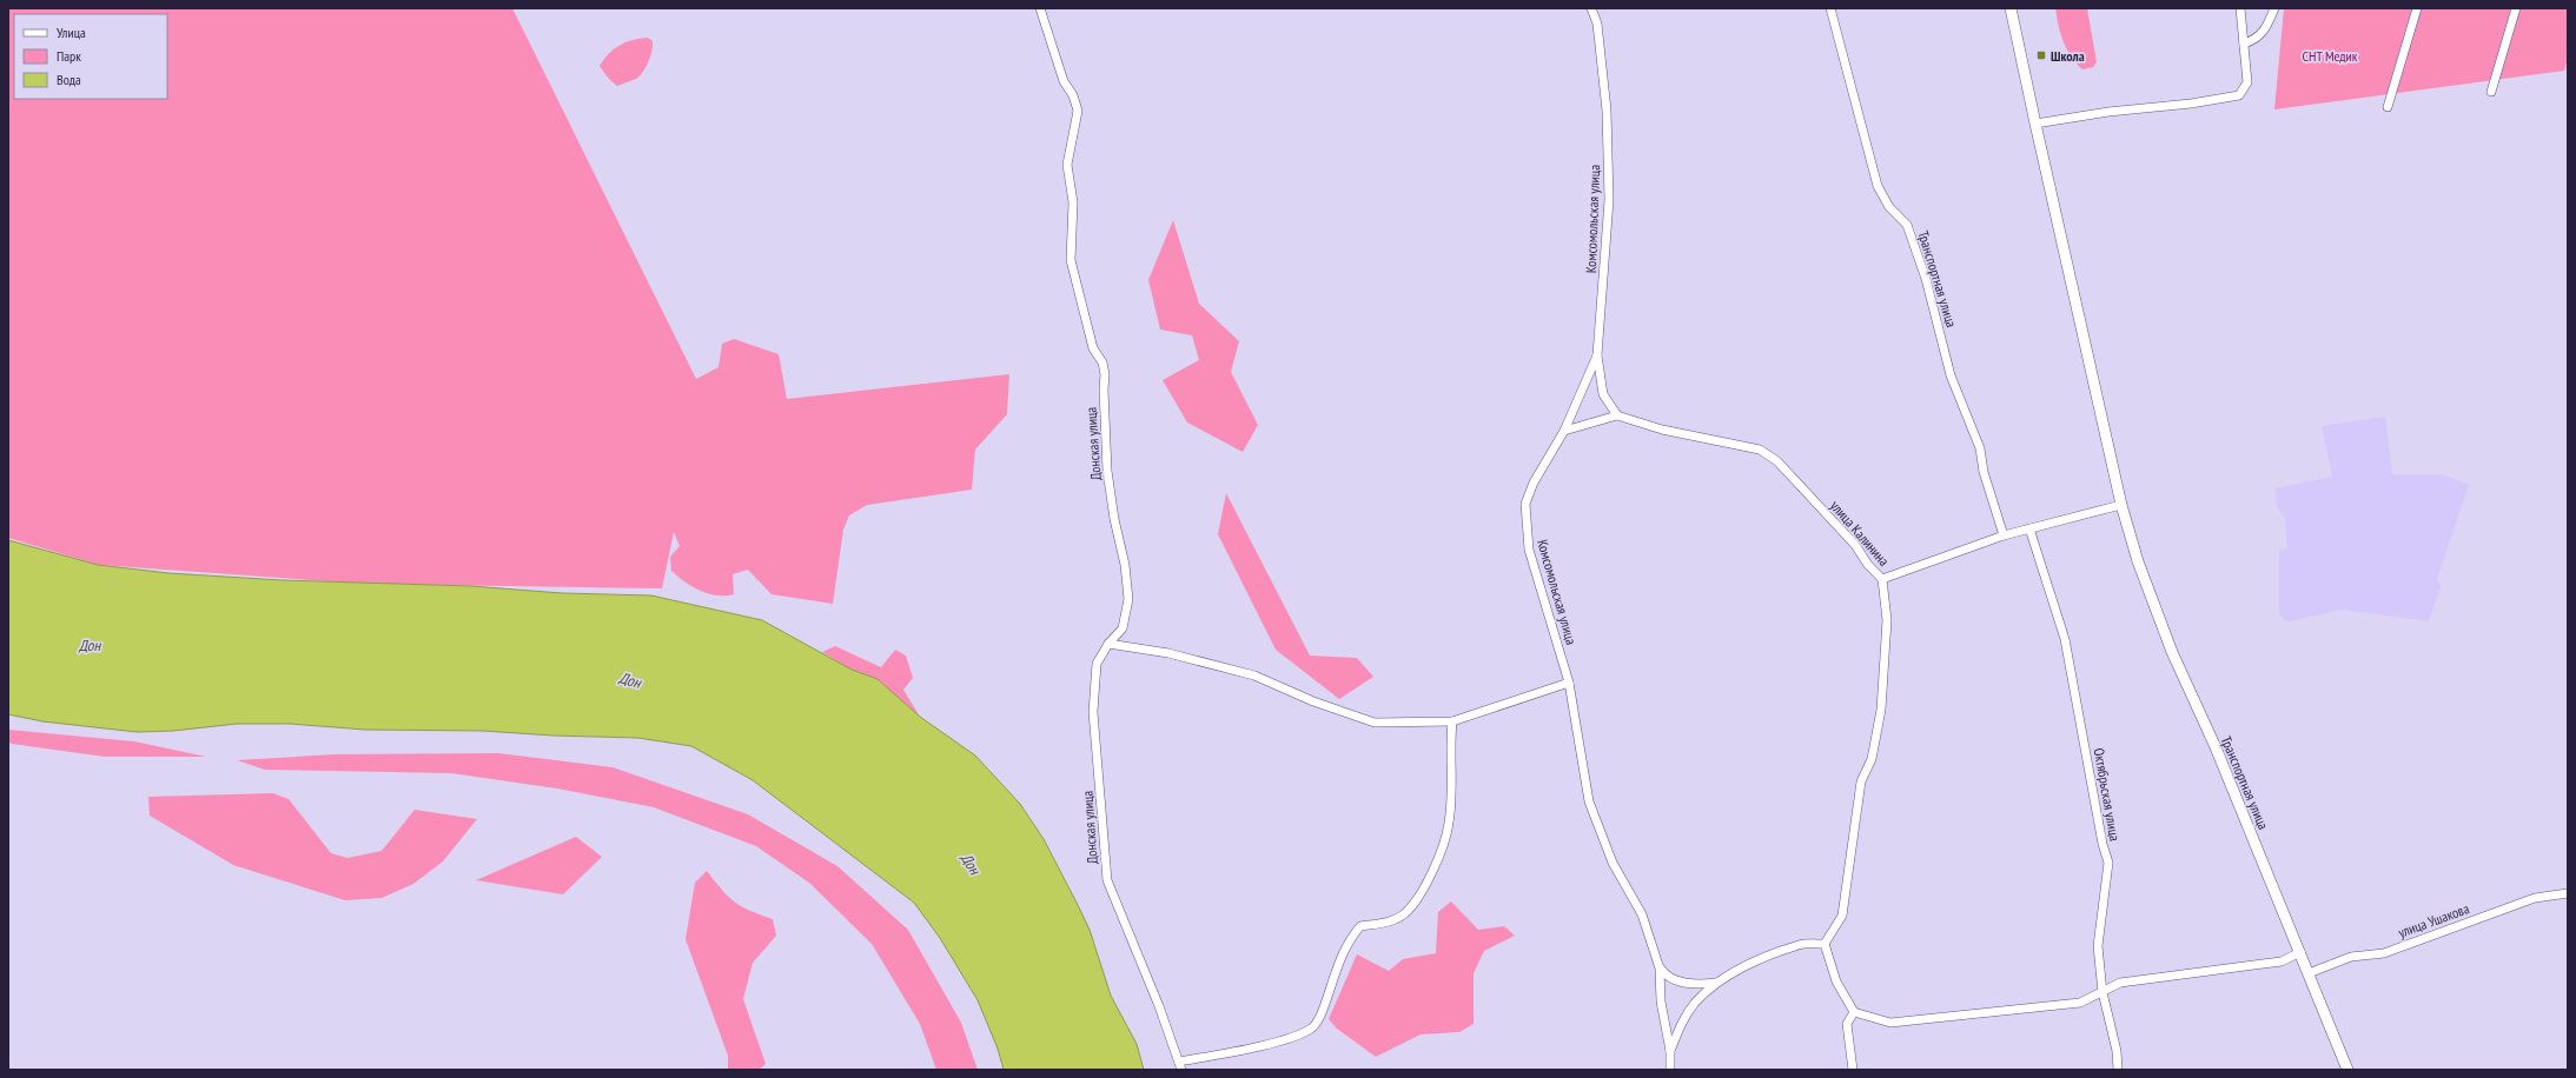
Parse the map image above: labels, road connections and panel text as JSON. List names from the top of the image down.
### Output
{
  "streets": {
    "main road": ["Транспортная улица"],
    "street": [
      "Комсомольская улица",
      "Донская улица",
      "улица Калинина",
      "Октябрьская улица",
      "улица Ушакова"
    ]
  },
  "crossings": [
    ["Транспортная улица", "улица Ушакова"]
  ],
  "water": ["Дон"],
  "parks": ["СНТ Медик"],
  "places": {
    "transit": ["Школа"]
  },
  "legend": ["Улица", "Парк", "Вода"]
}
